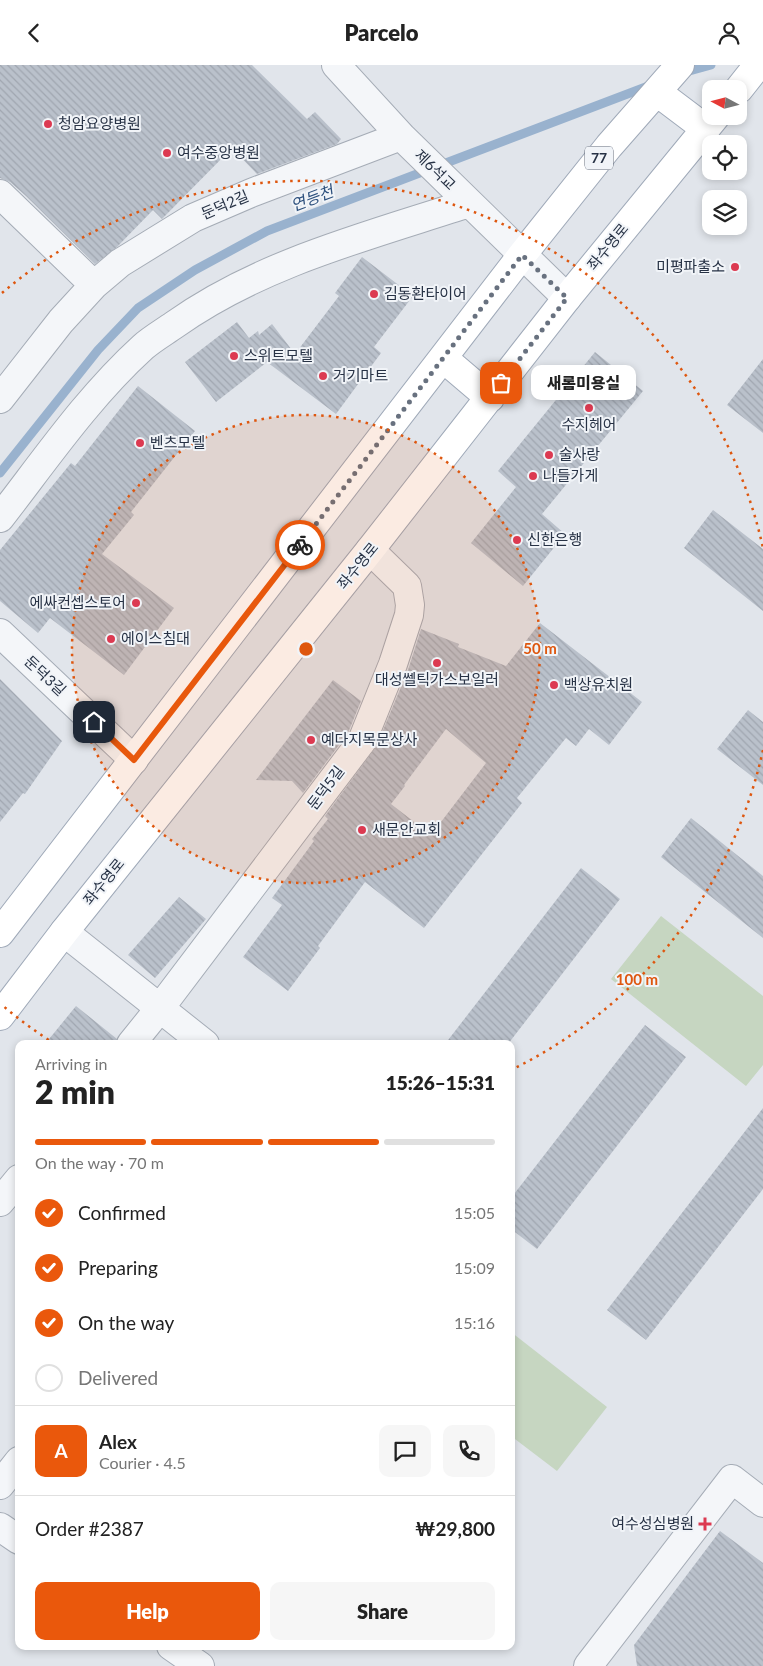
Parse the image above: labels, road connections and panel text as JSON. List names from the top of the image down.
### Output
{
  "streets": {
    "main road": ["77", "좌수영로"],
    "street": [
      "제6석교",
      "둔덕2길",
      "둔덕3길",
      "둔덕5길"
    ]
  },
  "crossings": [
    ["77", "둔덕3길"],
    ["제6석교", "둔덕2길"],
    ["좌수영로", "둔덕5길"]
  ],
  "water": ["연등천"],
  "places": {
    "other": [
      "청암요양병원",
      "여수중앙병원",
      "미평파출소",
      "김동환타이어",
      "스위트모텔",
      "거기마트",
      "새롬미용실",
      "수지헤어",
      "벤츠모텔",
      "술사랑",
      "나들가게",
      "신한은행",
      "에싸컨셉스토어",
      "에이스침대",
      "대성쎌틱가스보일러",
      "백상유치원",
      "예다지목문상사",
      "새문안교회"
    ],
    "health": ["여수성심병원"]
  },
  "north": "left",
  "page": {
    "header": "Parcelo",
    "bubble": "새롬미용실",
    "heading": ["2 min", "Arriving in", "15:26–15:31"],
    "panel": [
      "Alex",
      "Courier · 4.5",
      "Order #2387",
      "₩29,800"
    ],
    "bar": "On the way · 70 m",
    "list": [
      ["Confirmed", "15:05"],
      ["Preparing", "15:09"],
      ["On the way", "15:16"],
      "Delivered"
    ],
    "round": "A",
    "buttons": ["Help", "Share"]
  },
  "rings": ["50 m", "100 m"]
}
